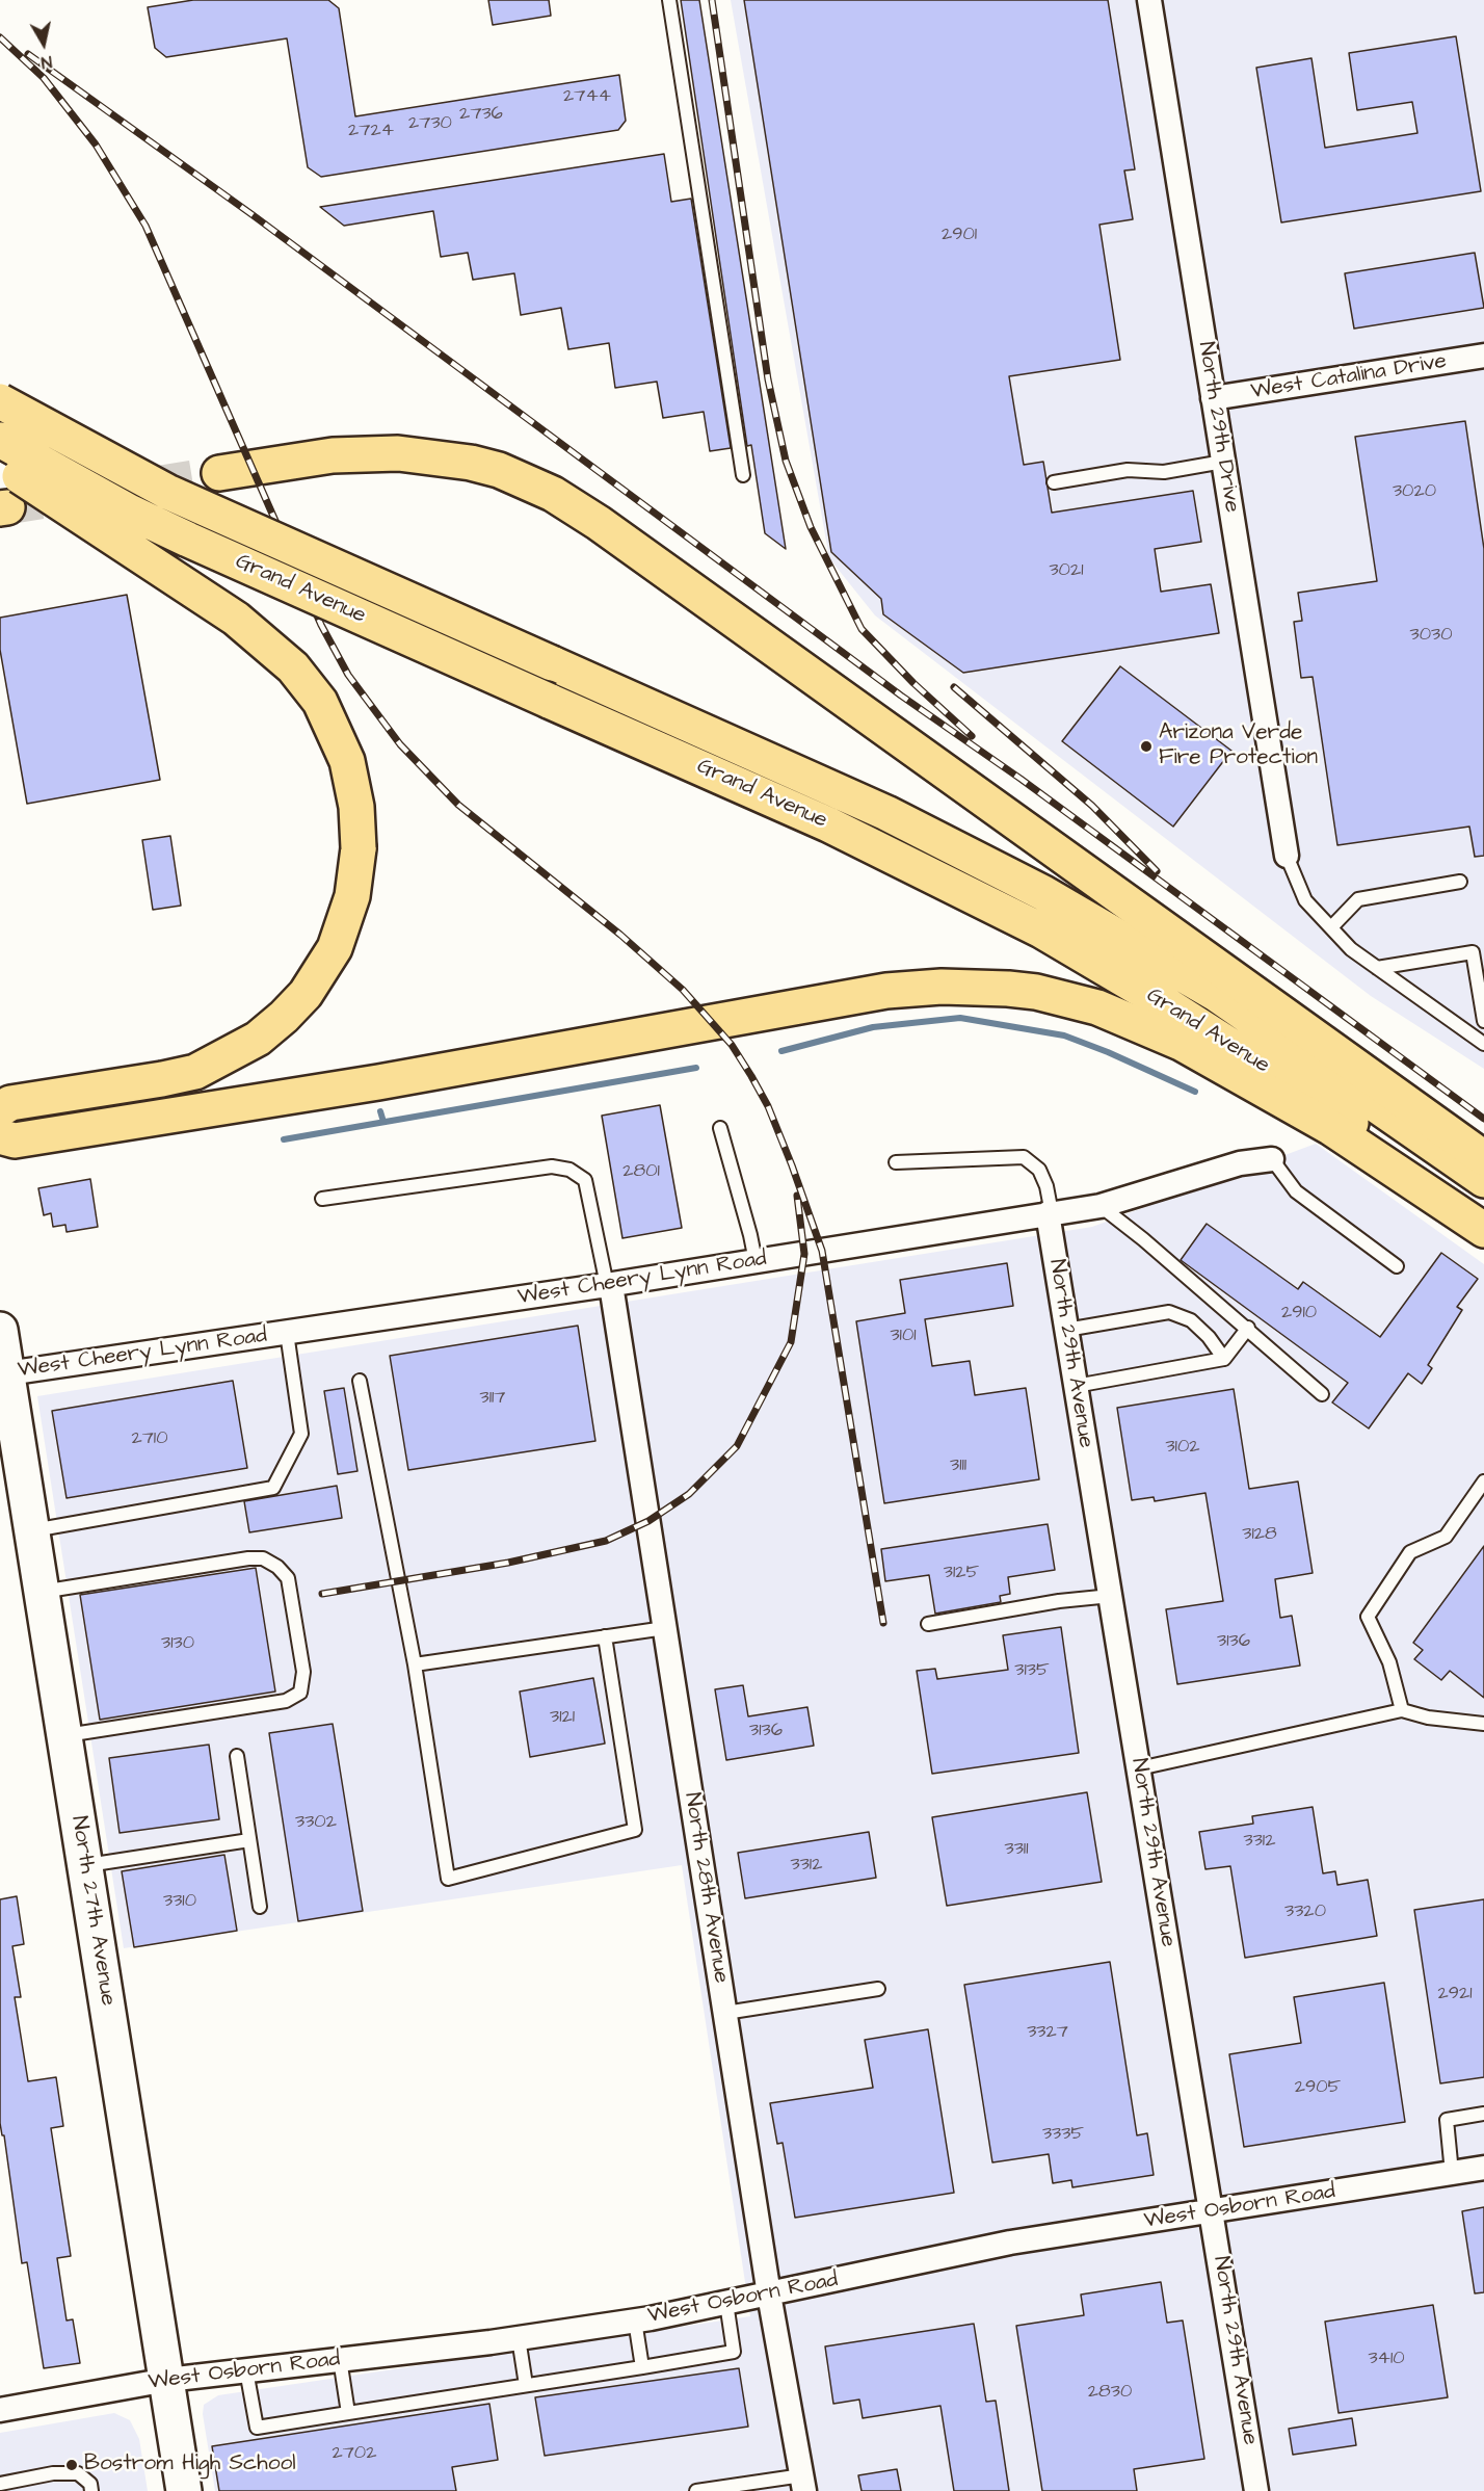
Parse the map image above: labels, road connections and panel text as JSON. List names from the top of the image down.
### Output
{
  "streets": {
    "main road": ["Grand Avenue", "North 27th Avenue"],
    "street": [
      "West Catalina Drive",
      "North 29th Drive",
      "West Cheery Lynn Road",
      "North 29th Avenue",
      "North 28th Avenue",
      "West Osborn Road"
    ]
  },
  "crossings": [
    ["West Catalina Drive", "North 29th Drive"],
    ["West Cheery Lynn Road", "North 29th Avenue"],
    ["West Cheery Lynn Road", "North 28th Avenue"],
    ["West Cheery Lynn Road", "North 27th Avenue"],
    ["North 29th Avenue", "West Osborn Road"],
    ["North 28th Avenue", "West Osborn Road"],
    ["North 27th Avenue", "West Osborn Road"]
  ],
  "places": ["Arizona Verde Fire Protection", "Bostrom High School"],
  "house_numbers": [
    "2744",
    "2736",
    "2730",
    "2724",
    "2901",
    "3020",
    "3021",
    "3030",
    "2801",
    "2910",
    "3101",
    "3117",
    "2710",
    "3102",
    "3111",
    "3128",
    "3125",
    "3136",
    "3130",
    "3135",
    "3121",
    "3136",
    "3302",
    "3312",
    "3311",
    "3312",
    "3310",
    "3320",
    "2921",
    "3327",
    "2905",
    "3335",
    "3410",
    "2830",
    "2702"
  ],
  "north": "bottom"
}
